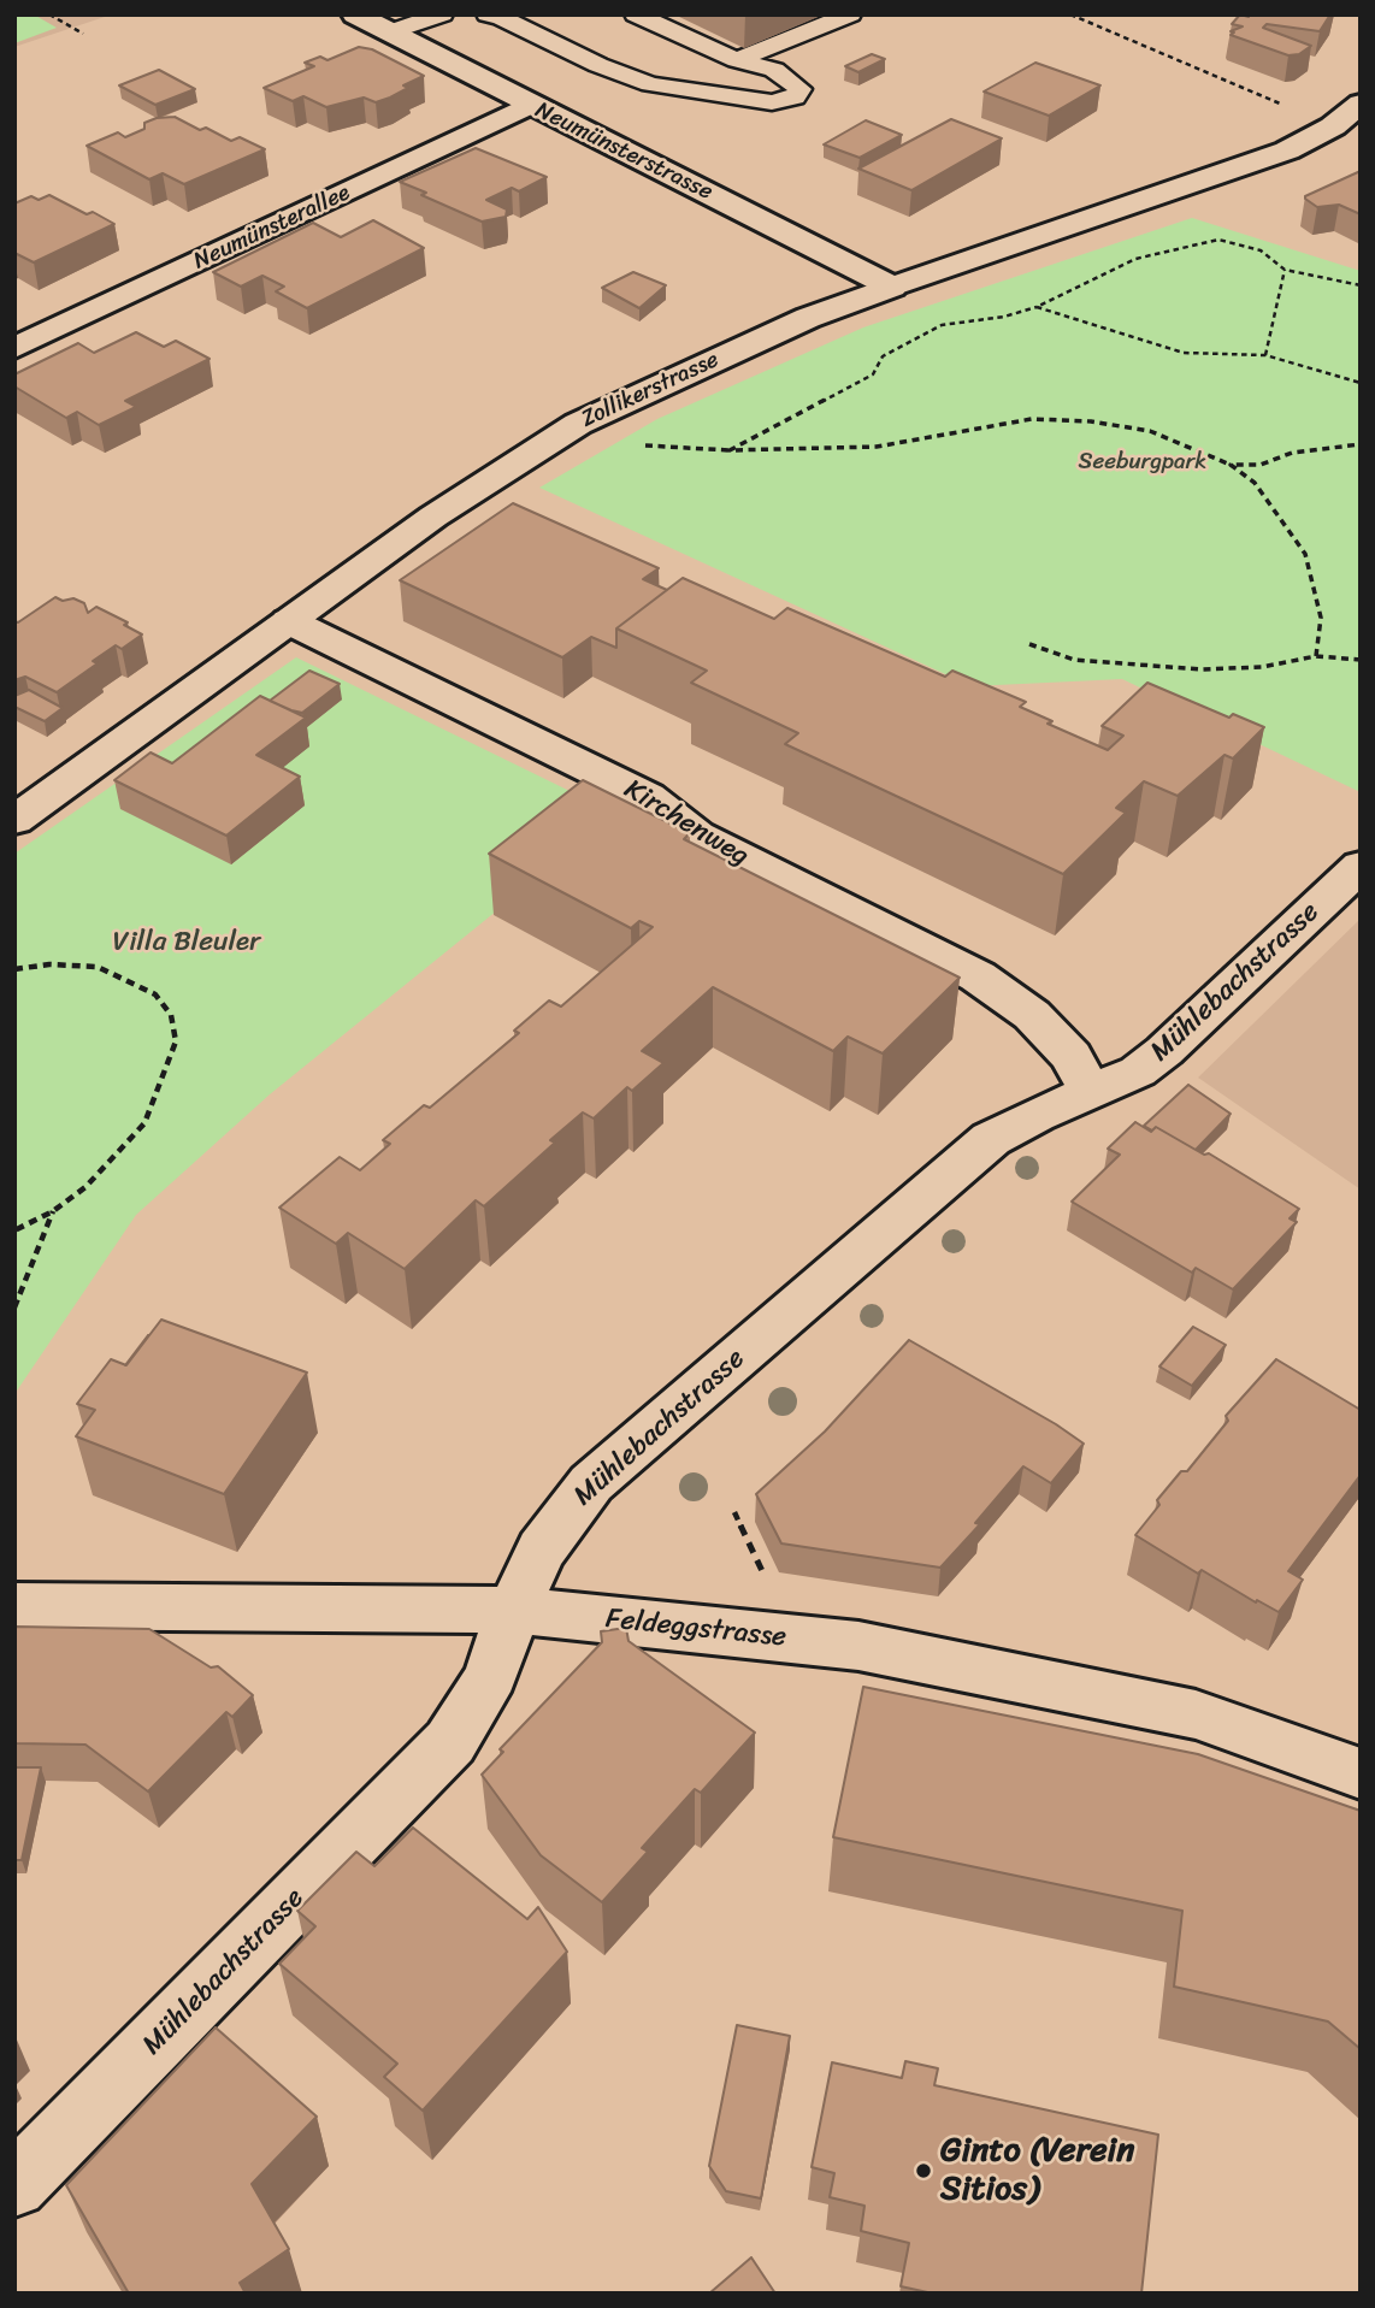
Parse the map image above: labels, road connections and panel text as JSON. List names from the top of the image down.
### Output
{
  "streets": {
    "street": [
      "Neumünsterstrasse",
      "Neumünsterallee",
      "Zollikerstrasse",
      "Kirchenweg",
      "Mühlebachstrasse",
      "Feldeggstrasse"
    ]
  },
  "crossings": [
    ["Neumünsterstrasse", "Neumünsterallee"],
    ["Neumünsterstrasse", "Zollikerstrasse"],
    ["Zollikerstrasse", "Kirchenweg"],
    ["Kirchenweg", "Mühlebachstrasse"],
    ["Mühlebachstrasse", "Feldeggstrasse"]
  ],
  "parks": ["Seeburgpark", "Villa Bleuler"],
  "places": ["Ginto (Verein Sitios)"]
}
